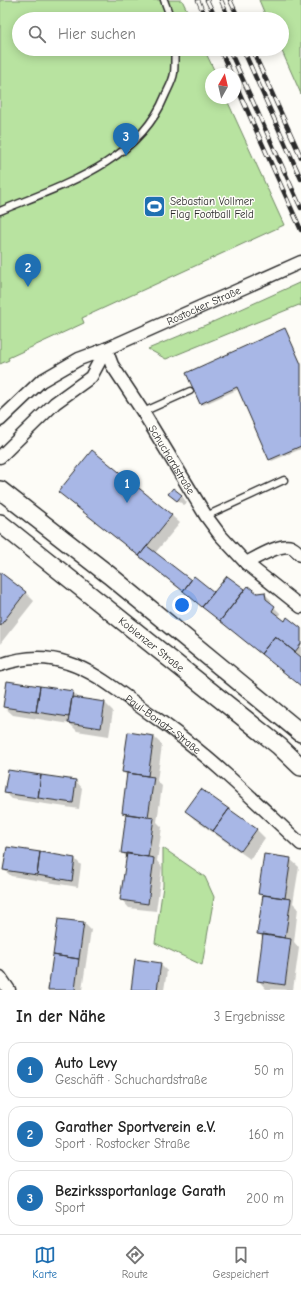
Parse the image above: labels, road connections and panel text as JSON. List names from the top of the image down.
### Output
{
  "streets": {
    "main road": ["Koblenzer Straße"],
    "street": ["Rostocker Straße", "Schuchardstraße", "Paul-Bonatz-Straße"]
  },
  "crossings": [
    ["Rostocker Straße", "Schuchardstraße"]
  ],
  "places": {
    "sports": ["Sebastian Vollmer Flag Football Feld"]
  },
  "north": "top",
  "page": {
    "search": "Hier suchen",
    "pins": ["3", "2", "1"],
    "heading": ["In der Nähe", "3 Ergebnisse"],
    "list": [
      {
        "mark": "1",
        "name": "Auto Levy",
        "note": "Geschäft · Schuchardstraße",
        "value": "50 m"
      },
      {
        "mark": "2",
        "name": "Garather Sportverein e.V.",
        "note": "Sport · Rostocker Straße",
        "value": "160 m"
      },
      {
        "mark": "3",
        "name": "Bezirkssportanlage Garath",
        "note": "Sport",
        "value": "200 m"
      }
    ],
    "nav": ["Karte", "Route", "Gespeichert"]
  }
}
